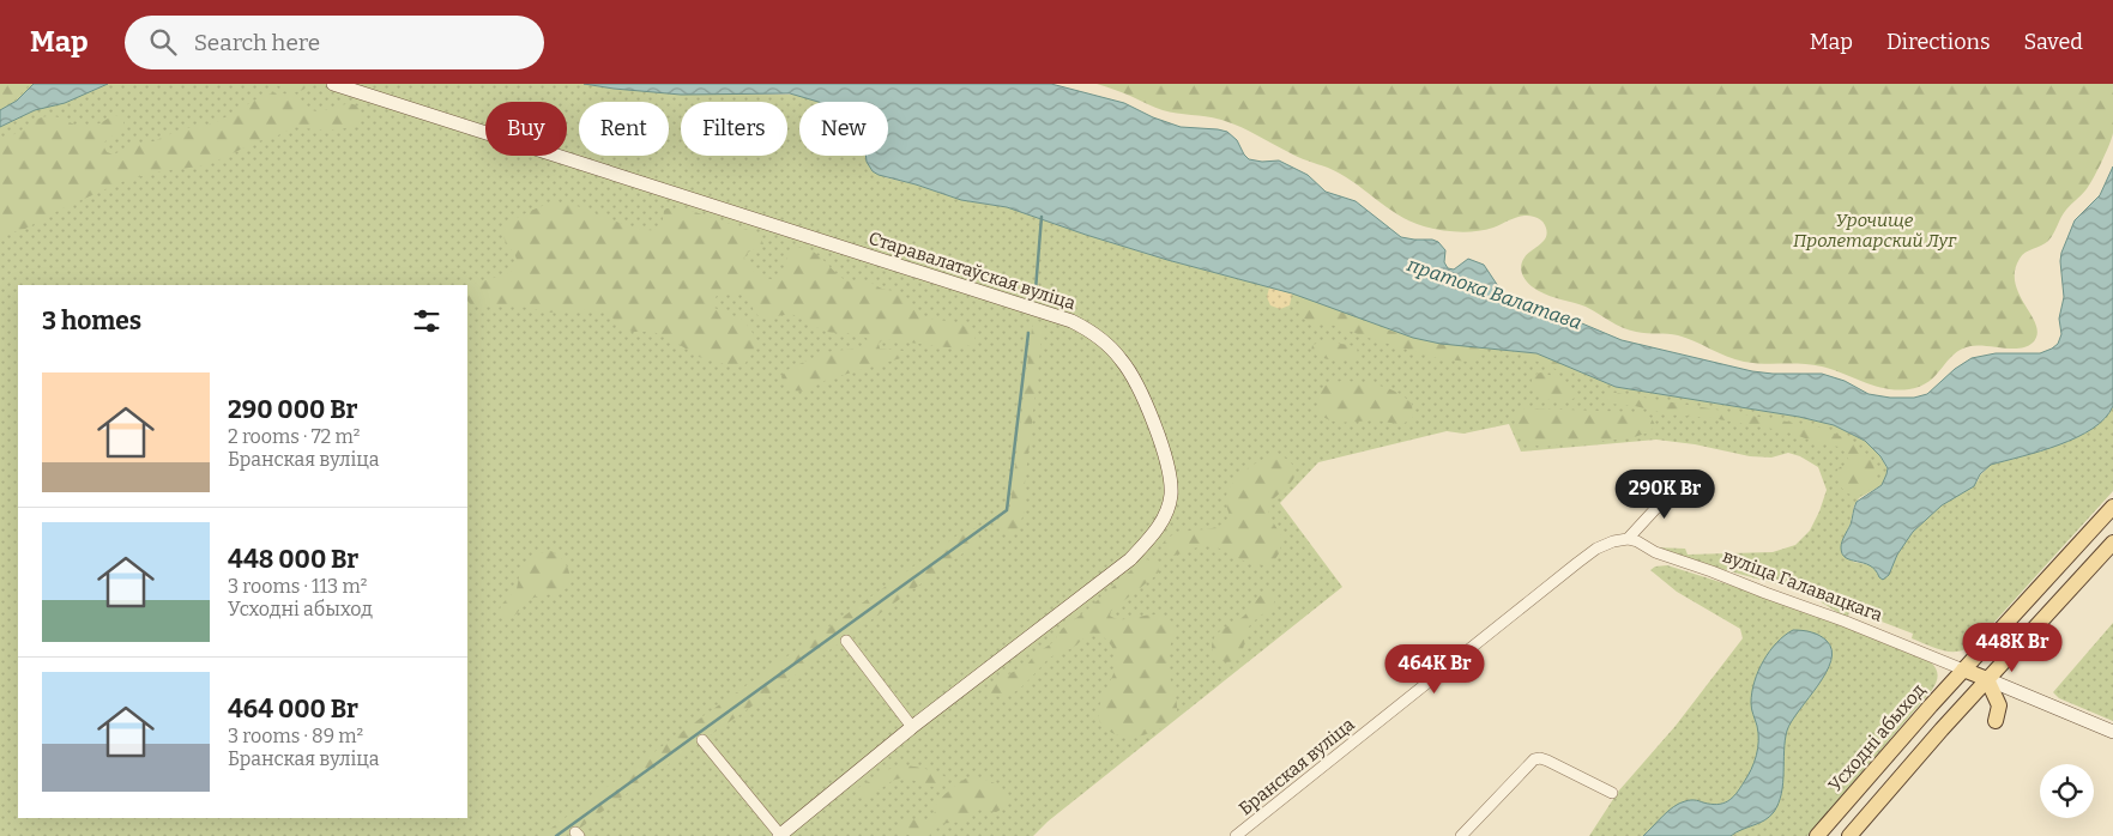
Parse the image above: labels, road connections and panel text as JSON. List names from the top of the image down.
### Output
{
  "streets": {
    "main road": ["Усходні абыход"],
    "street": ["Старавалатаўская вуліца", "вуліца Галавацкага", "Бранская вуліца"]
  },
  "crossings": [
    ["вуліца Галавацкага", "Усходні абыход"],
    ["вуліца Галавацкага", "Бранская вуліца"]
  ],
  "water": ["пратока Валатава"],
  "parks": ["Урочище Пролетарский Луг"],
  "page": {
    "header": "Map",
    "search": "Search here",
    "nav": ["Map", "Directions", "Saved"],
    "chip": [
      "Buy",
      "Rent",
      "Filters",
      "New"
    ],
    "heading": "3 homes",
    "list": [
      {
        "name": "290 000 Br",
        "note": "2 rooms · 72 m² · Бранская вуліца"
      },
      {
        "name": "448 000 Br",
        "note": "3 rooms · 113 m² · Усходні абыход"
      },
      {
        "name": "464 000 Br",
        "note": "3 rooms · 89 m² · Бранская вуліца"
      }
    ],
    "price": ["290K Br", "448K Br", "464K Br"]
  }
}
